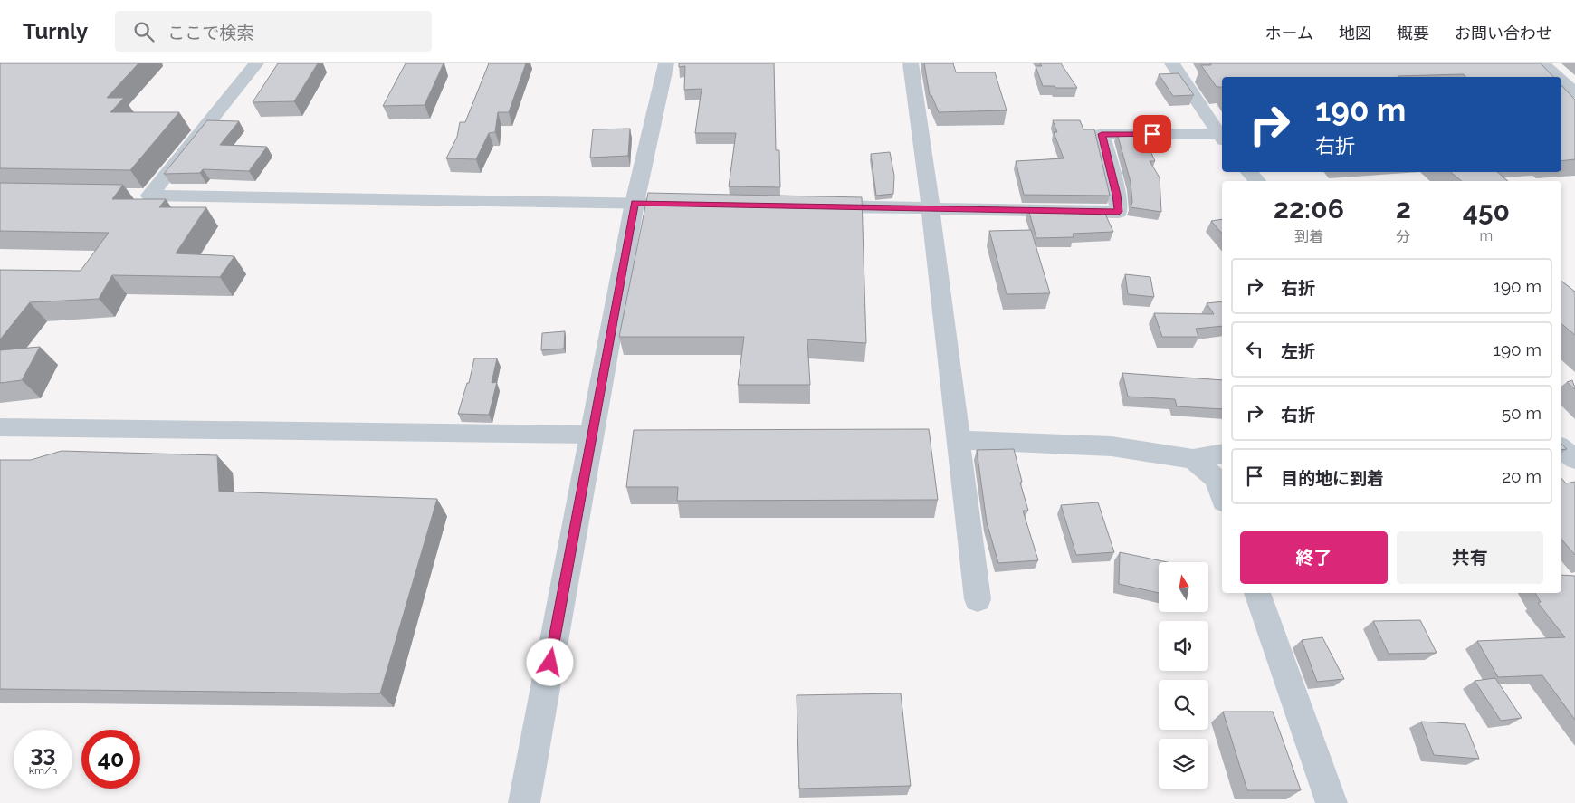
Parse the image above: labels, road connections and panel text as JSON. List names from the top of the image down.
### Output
{
  "north": "top",
  "page": {
    "header": "Turnly",
    "search": "ここで検索",
    "nav": [
      "ホーム",
      "地図",
      "概要",
      "お問い合わせ"
    ],
    "turn": ["190 m", "右折"],
    "eta": [
      "22:06",
      "到着",
      "2",
      "分",
      "450",
      "m"
    ],
    "list": [
      {
        "name": "右折",
        "value": "190 m"
      },
      {
        "name": "左折",
        "value": "190 m"
      },
      {
        "name": "右折",
        "value": "50 m"
      },
      {
        "name": "目的地に到着",
        "value": "20 m"
      }
    ],
    "buttons": ["終了", "共有"],
    "speed": "33 km/h",
    "limit": "40"
  }
}
